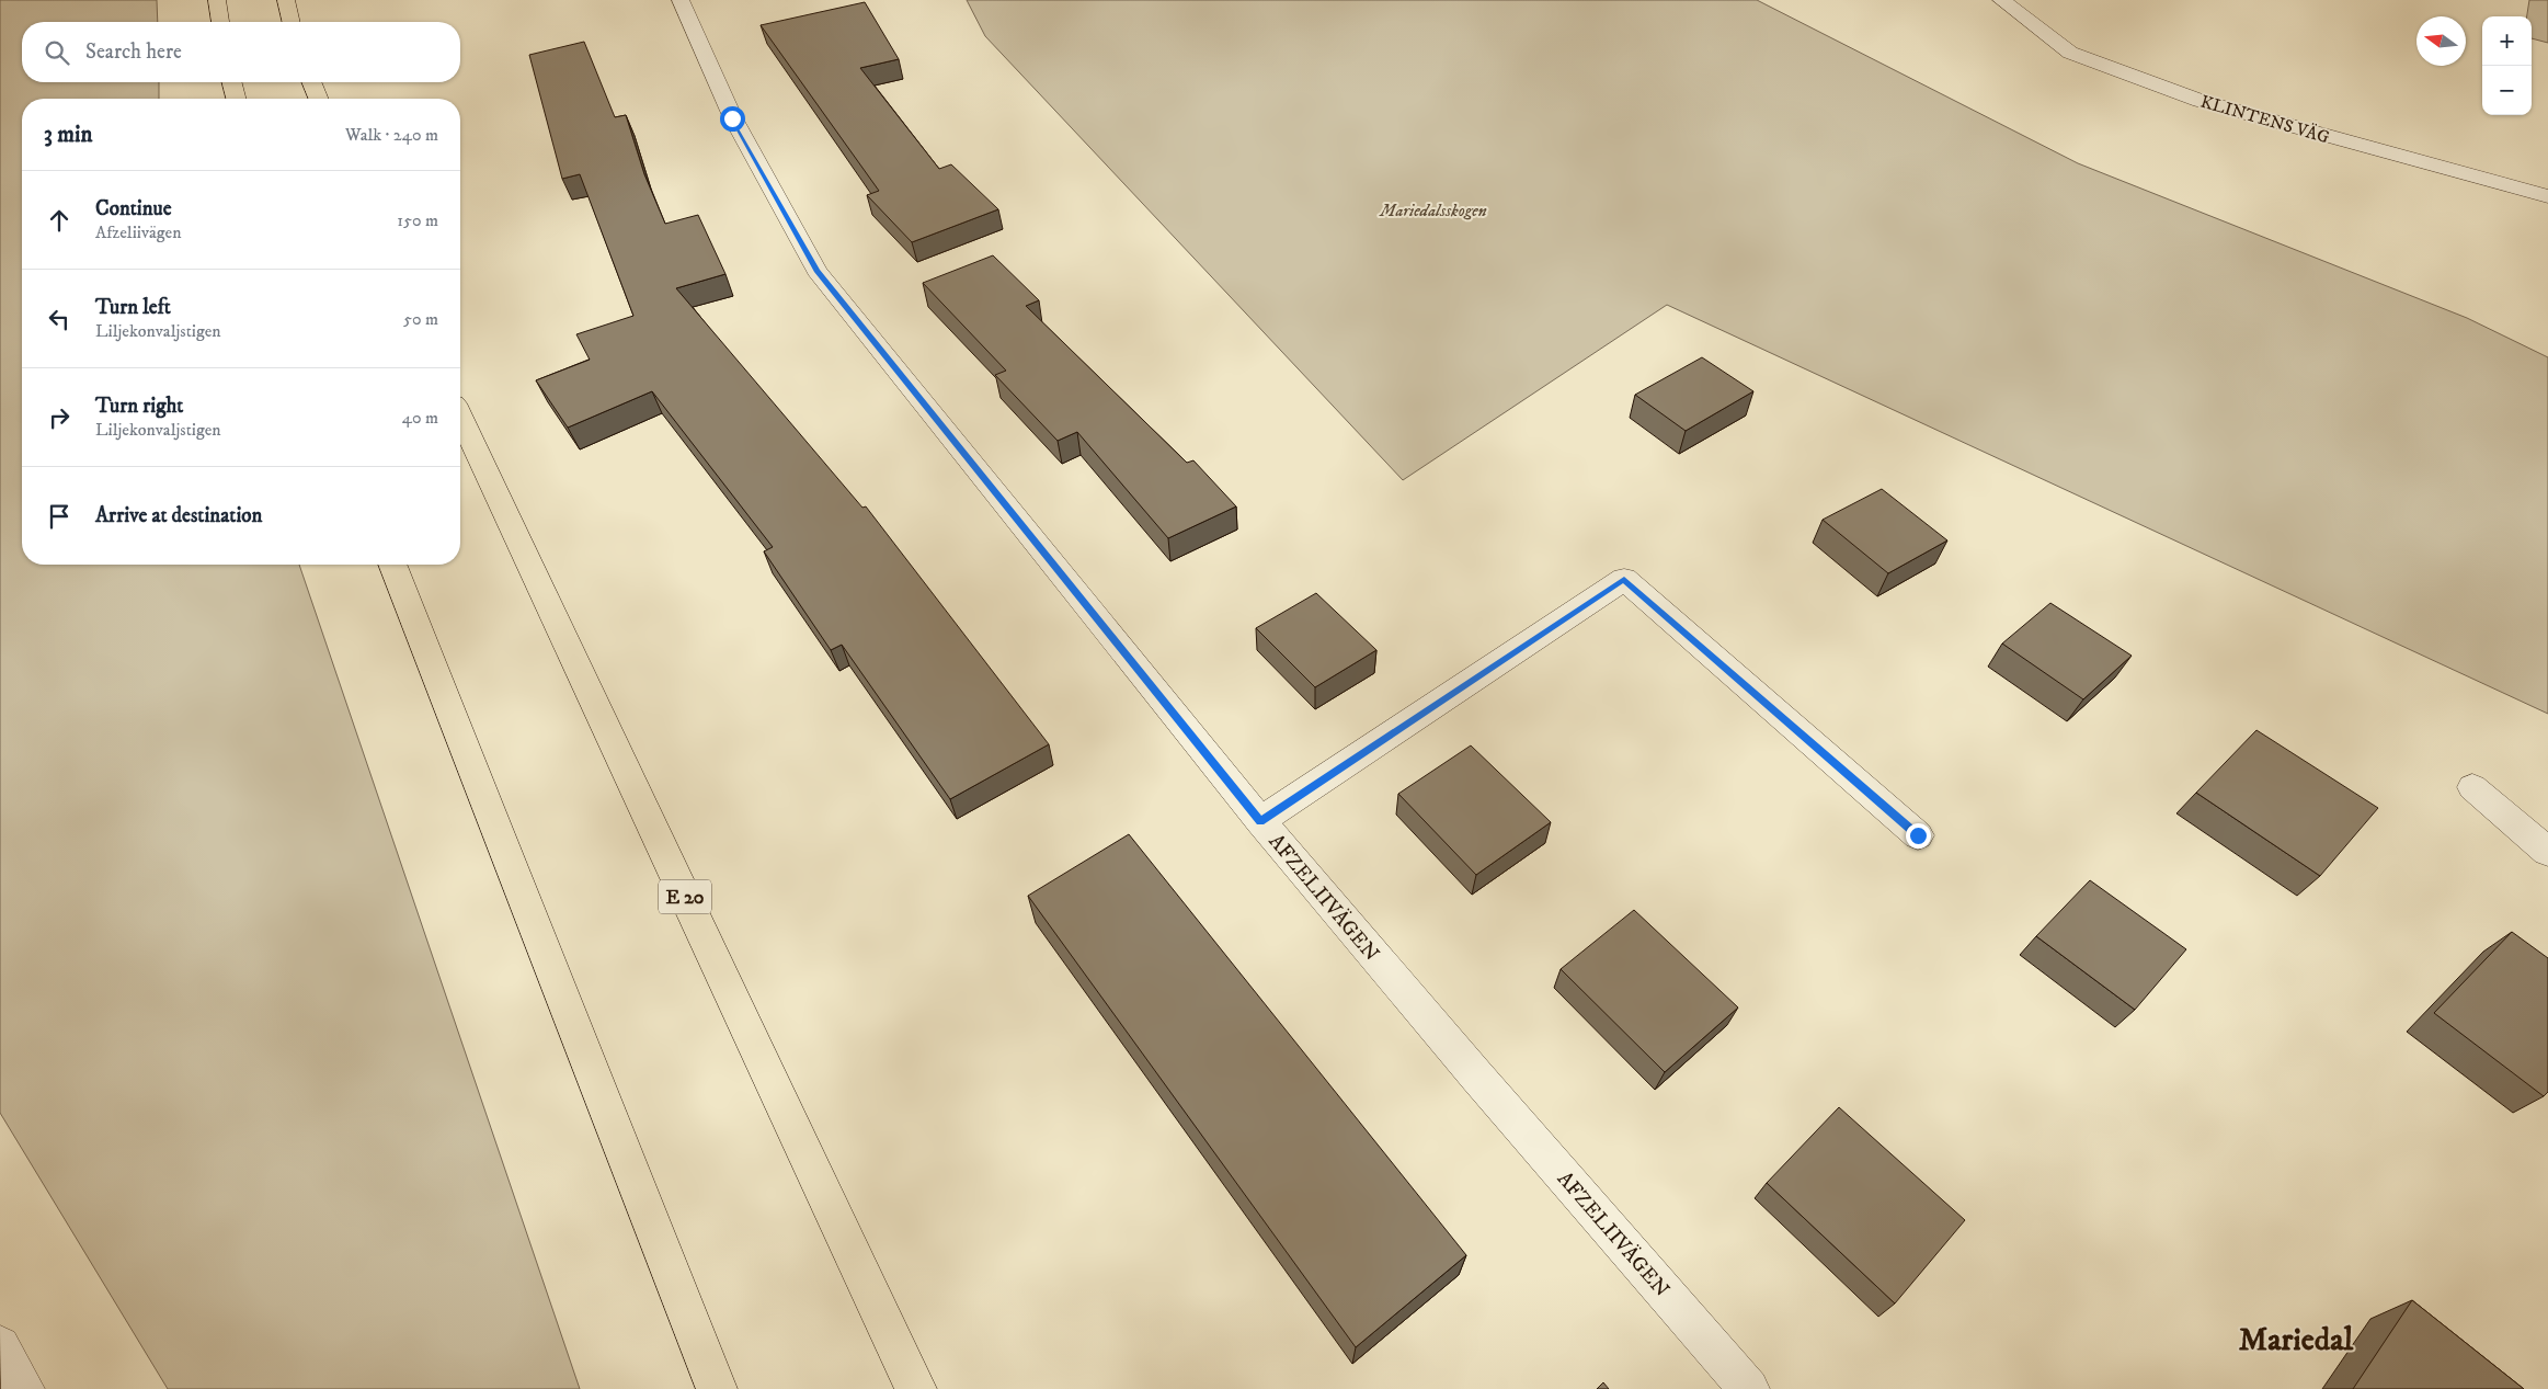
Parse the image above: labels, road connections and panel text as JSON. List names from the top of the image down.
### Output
{
  "streets": {
    "highway": ["E 20"],
    "street": ["KLINTENS VÄG", "AFZELIIVÄGEN"]
  },
  "districts": ["Mariedal"],
  "parks": ["Mariedalsskogen"],
  "north": "left",
  "page": {
    "map_buttons": ["+", "−"],
    "search": "Search here",
    "heading": ["3 min", "Walk · 240 m"],
    "list": [
      ["Continue", "Afzeliivägen", "150 m"],
      ["Turn left", "Liljekonvaljstigen", "50 m"],
      ["Turn right", "Liljekonvaljstigen", "40 m"],
      "Arrive at destination"
    ]
  }
}
